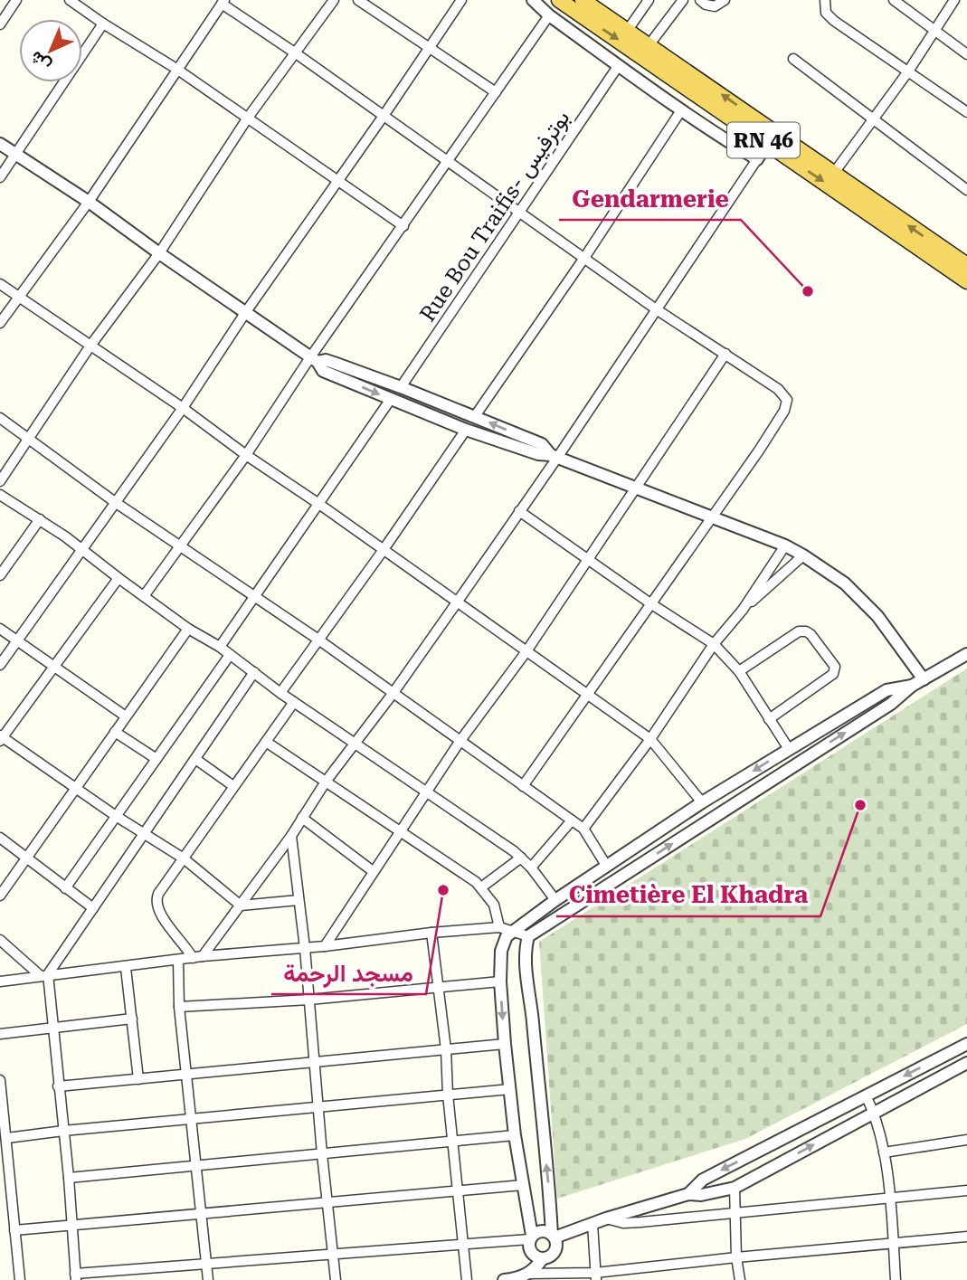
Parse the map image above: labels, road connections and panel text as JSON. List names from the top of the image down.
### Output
{
  "streets": {
    "highway": ["RN 46"],
    "street": ["Rue Bou Traifis- بوترفيس"]
  },
  "places": ["Gendarmerie", "Cimetière El Khadra", "مسجد الرحمة"],
  "north": "bottom left"
}
